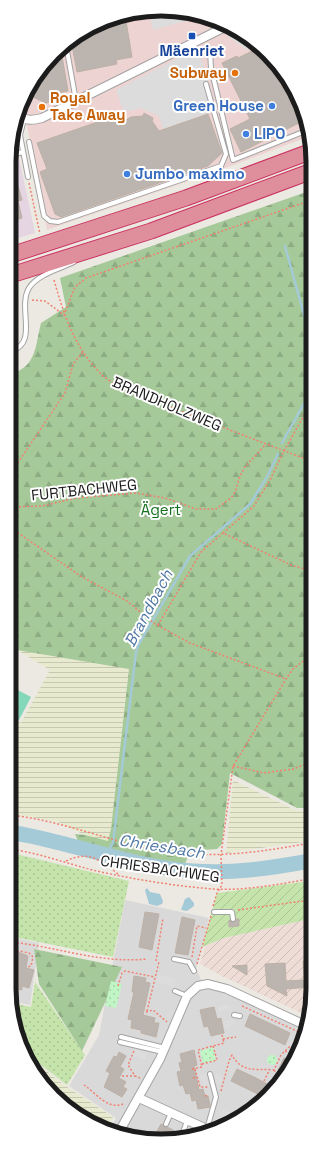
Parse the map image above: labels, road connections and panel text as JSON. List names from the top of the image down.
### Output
{
  "streets": {
    "path": ["BRANDHOLZWEG", "FURTBACHWEG", "CHRIESBACHWEG"]
  },
  "crossings": [
    ["BRANDHOLZWEG", "FURTBACHWEG"]
  ],
  "water": ["Brandbach", "Chriesbach"],
  "parks": ["Ägert"],
  "places": {
    "transit": ["Mäenriet"],
    "other": [
      "Subway",
      "Green House",
      "Royal Take Away",
      "LIPO",
      "Jumbo maximo"
    ]
  }
}
